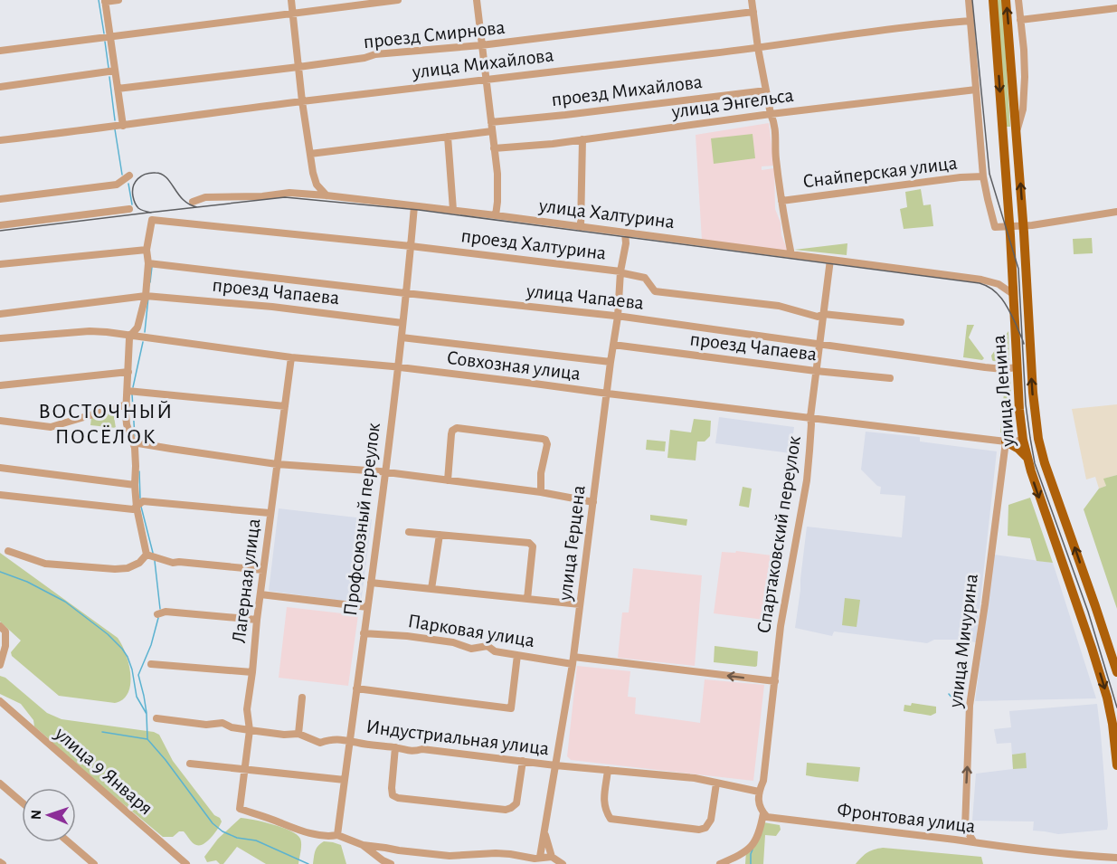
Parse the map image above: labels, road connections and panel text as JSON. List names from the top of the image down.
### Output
{
  "streets": {
    "main road": ["улица Ленина"],
    "street": [
      "проезд Смирнова",
      "улица Михайлова",
      "проезд Михайлова",
      "улица Энгельса",
      "Снайперская улица",
      "улица Халтурина",
      "проезд Халтурина",
      "проезд Чапаева",
      "улица Чапаева",
      "Совхозная улица",
      "Профсоюзный переулок",
      "Спартаковский переулок",
      "улица Герцена",
      "Лагерная улица",
      "Парковая улица",
      "улица Мичурина",
      "Индустриальная улица",
      "улица 9 Января",
      "Фронтовая улица"
    ]
  },
  "crossings": [
    ["улица Халтурина", "улица Ленина"],
    ["улица Халтурина", "Профсоюзный переулок"],
    ["улица Халтурина", "Спартаковский переулок"],
    ["улица Халтурина", "улица Герцена"],
    ["проезд Халтурина", "Профсоюзный переулок"],
    ["проезд Халтурина", "Спартаковский переулок"],
    ["проезд Халтурина", "улица Герцена"],
    ["проезд Чапаева", "Профсоюзный переулок"],
    ["проезд Чапаева", "Спартаковский переулок"],
    ["проезд Чапаева", "улица Герцена"],
    ["улица Чапаева", "улица Ленина"],
    ["улица Чапаева", "Профсоюзный переулок"],
    ["улица Чапаева", "Спартаковский переулок"],
    ["улица Чапаева", "улица Герцена"],
    ["Совхозная улица", "улица Ленина"],
    ["Совхозная улица", "Профсоюзный переулок"],
    ["Совхозная улица", "Спартаковский переулок"],
    ["Совхозная улица", "улица Герцена"],
    ["Совхозная улица", "Лагерная улица"],
    ["Совхозная улица", "улица Мичурина"],
    ["Профсоюзный переулок", "Лагерная улица"],
    ["Профсоюзный переулок", "Парковая улица"],
    ["Профсоюзный переулок", "Индустриальная улица"],
    ["Спартаковский переулок", "Парковая улица"],
    ["Спартаковский переулок", "Индустриальная улица"],
    ["Спартаковский переулок", "Фронтовая улица"],
    ["улица Герцена", "Парковая улица"],
    ["улица Герцена", "Индустриальная улица"],
    ["Лагерная улица", "Индустриальная улица"]
  ],
  "one_way": ["улица Мичурина"],
  "districts": ["ВОСТОЧНЫЙ ПОСЁЛОК"],
  "north": "left"
}
